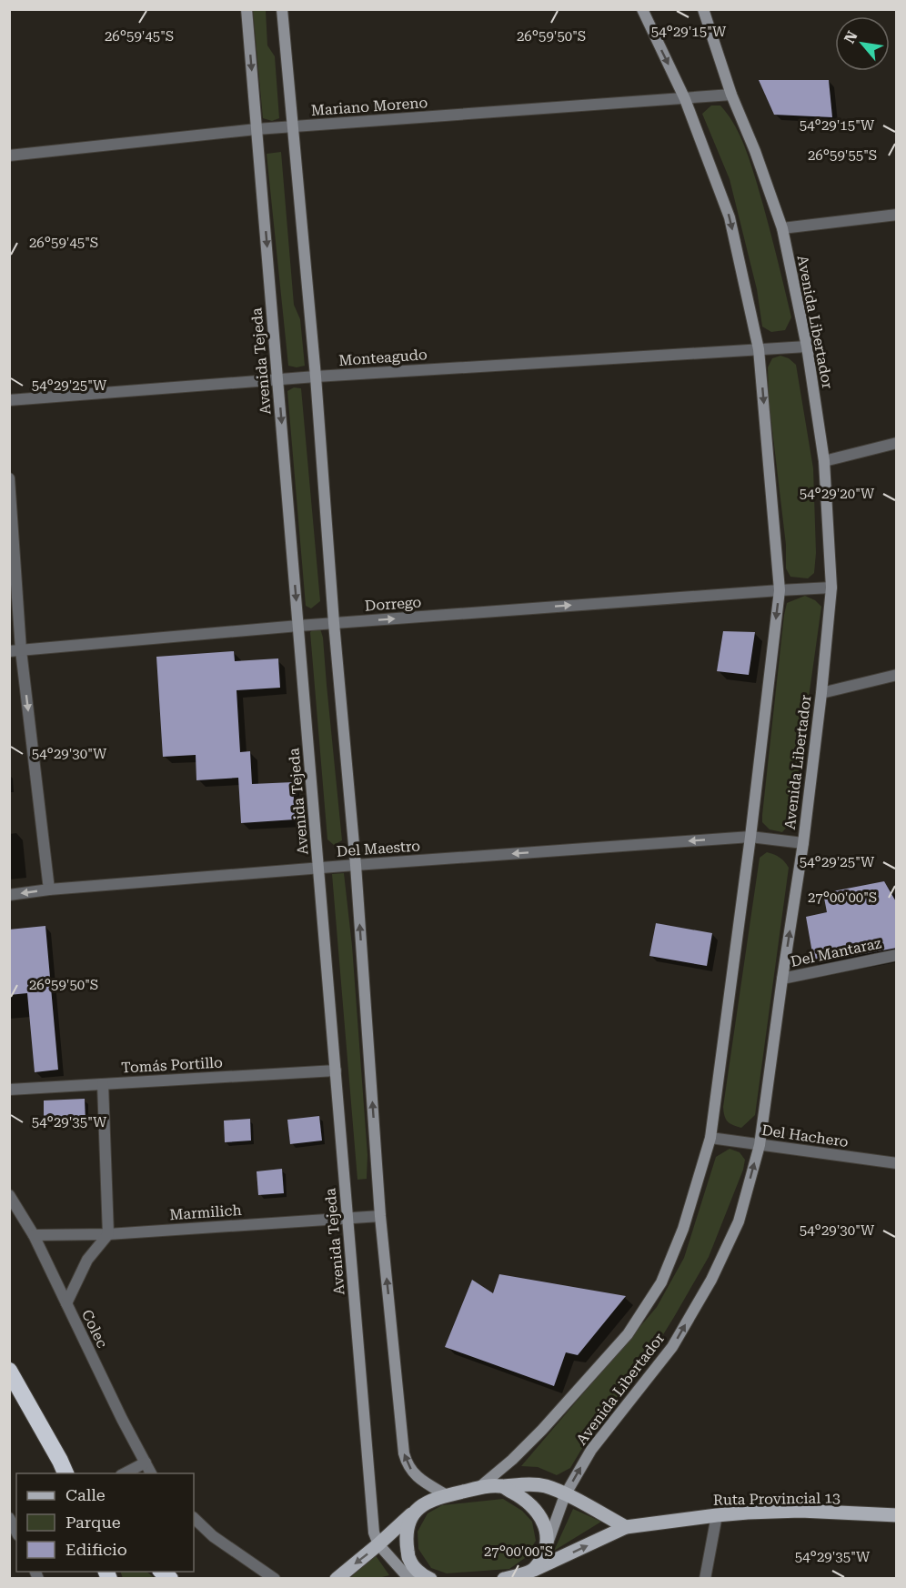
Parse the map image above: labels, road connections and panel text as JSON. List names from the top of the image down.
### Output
{
  "streets": {
    "main road": ["Avenida Libertador", "Avenida Tejeda", "Ruta Provincial 13"],
    "street": [
      "Mariano Moreno",
      "Monteagudo",
      "Dorrego",
      "Del Maestro",
      "Del Mantaraz",
      "Tomás Portillo",
      "Del Hachero",
      "Marmilich",
      "Colec"
    ]
  },
  "crossings": [
    ["Mariano Moreno", "Avenida Libertador"],
    ["Mariano Moreno", "Avenida Tejeda"],
    ["Avenida Libertador", "Monteagudo"],
    ["Avenida Libertador", "Dorrego"],
    ["Avenida Libertador", "Del Maestro"],
    ["Avenida Libertador", "Del Mantaraz"],
    ["Avenida Libertador", "Del Hachero"],
    ["Monteagudo", "Avenida Tejeda"],
    ["Avenida Tejeda", "Dorrego"],
    ["Avenida Tejeda", "Del Maestro"],
    ["Avenida Tejeda", "Tomás Portillo"],
    ["Avenida Tejeda", "Marmilich"],
    ["Marmilich", "Colec"]
  ],
  "one_way": ["Dorrego", "Del Maestro"],
  "legend": ["Calle", "Parque", "Edificio"],
  "north": "top left",
  "coordinates": [
    "54°29'15\"W",
    "26°59'45\"S",
    "26°59'50\"S",
    "26°59'55\"S",
    "54°29'25\"W",
    "54°29'20\"W",
    "54°29'30\"W",
    "27°00'00\"S",
    "54°29'35\"W"
  ]
}
